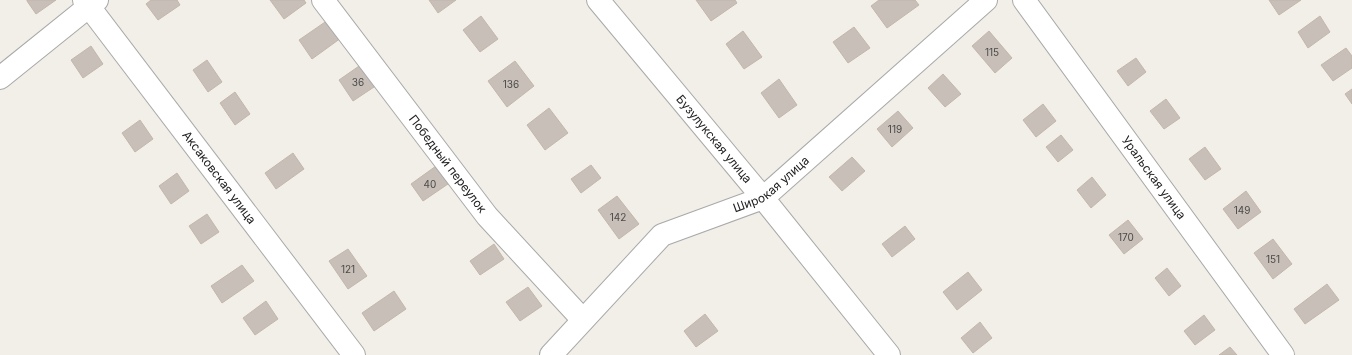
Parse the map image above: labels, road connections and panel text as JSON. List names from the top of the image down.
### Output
{
  "streets": {
    "street": [
      "Бузулукская улица",
      "Победный переулок",
      "Аксаковская улица",
      "Уральская улица",
      "Широкая улица"
    ]
  },
  "crossings": [
    ["Бузулукская улица", "Широкая улица"],
    ["Победный переулок", "Широкая улица"]
  ],
  "house_numbers": [
    "115",
    "36",
    "136",
    "119",
    "40",
    "149",
    "142",
    "170",
    "151",
    "121"
  ]
}
